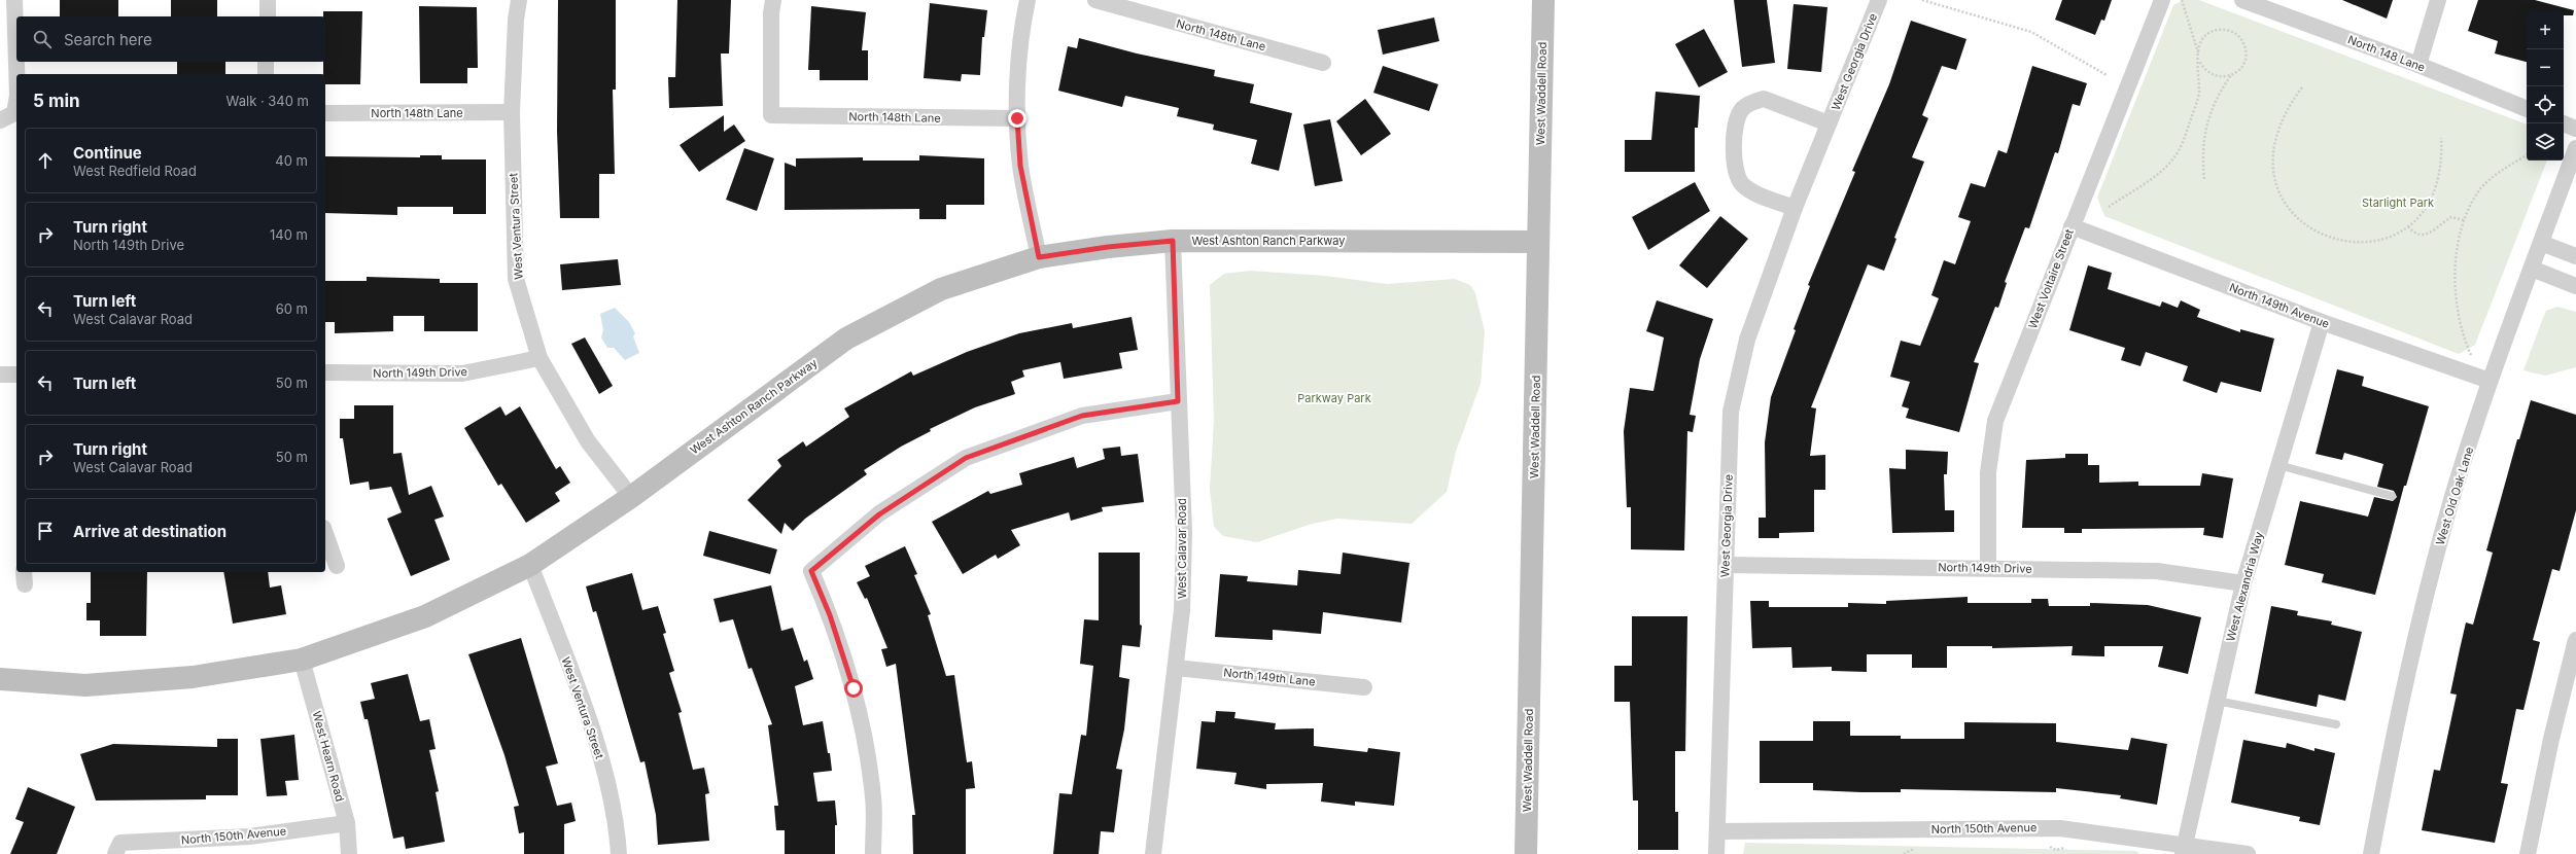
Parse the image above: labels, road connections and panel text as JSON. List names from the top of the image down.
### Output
{
  "streets": {
    "street": [
      "North 148th Lane",
      "North 148 Lane",
      "West Georgia Drive",
      "West Waddell Road",
      "West Ventura Street",
      "West Ashton Ranch Parkway",
      "West Voltaire Street",
      "North 149th Avenue",
      "North 149th Drive",
      "West Old Oak Lane",
      "West Calavar Road",
      "West Alexandria Way",
      "North 149th Lane",
      "West Hearn Road",
      "North 150th Avenue"
    ]
  },
  "crossings": [
    ["North 148th Lane", "West Ventura Street"],
    ["West Georgia Drive", "North 149th Drive"],
    ["West Georgia Drive", "North 150th Avenue"],
    ["West Waddell Road", "West Ashton Ranch Parkway"],
    ["West Ventura Street", "West Ashton Ranch Parkway"],
    ["West Ventura Street", "North 149th Drive"],
    ["West Ashton Ranch Parkway", "West Calavar Road"],
    ["West Ashton Ranch Parkway", "West Hearn Road"],
    ["West Voltaire Street", "North 149th Avenue"],
    ["West Voltaire Street", "North 149th Drive"],
    ["North 149th Avenue", "West Old Oak Lane"],
    ["North 149th Avenue", "West Alexandria Way"],
    ["North 149th Drive", "West Alexandria Way"],
    ["West Calavar Road", "North 149th Lane"],
    ["West Alexandria Way", "North 150th Avenue"],
    ["West Hearn Road", "North 150th Avenue"]
  ],
  "parks": ["Starlight Park", "Parkway Park"],
  "page": {
    "map_buttons": ["+", "−"],
    "search": "Search here",
    "heading": ["5 min", "Walk · 340 m"],
    "list": [
      ["Continue", "West Redfield Road", "40 m"],
      ["Turn right", "North 149th Drive", "140 m"],
      ["Turn left", "West Calavar Road", "60 m"],
      ["Turn left", "50 m"],
      ["Turn right", "West Calavar Road", "50 m"],
      "Arrive at destination"
    ]
  }
}
